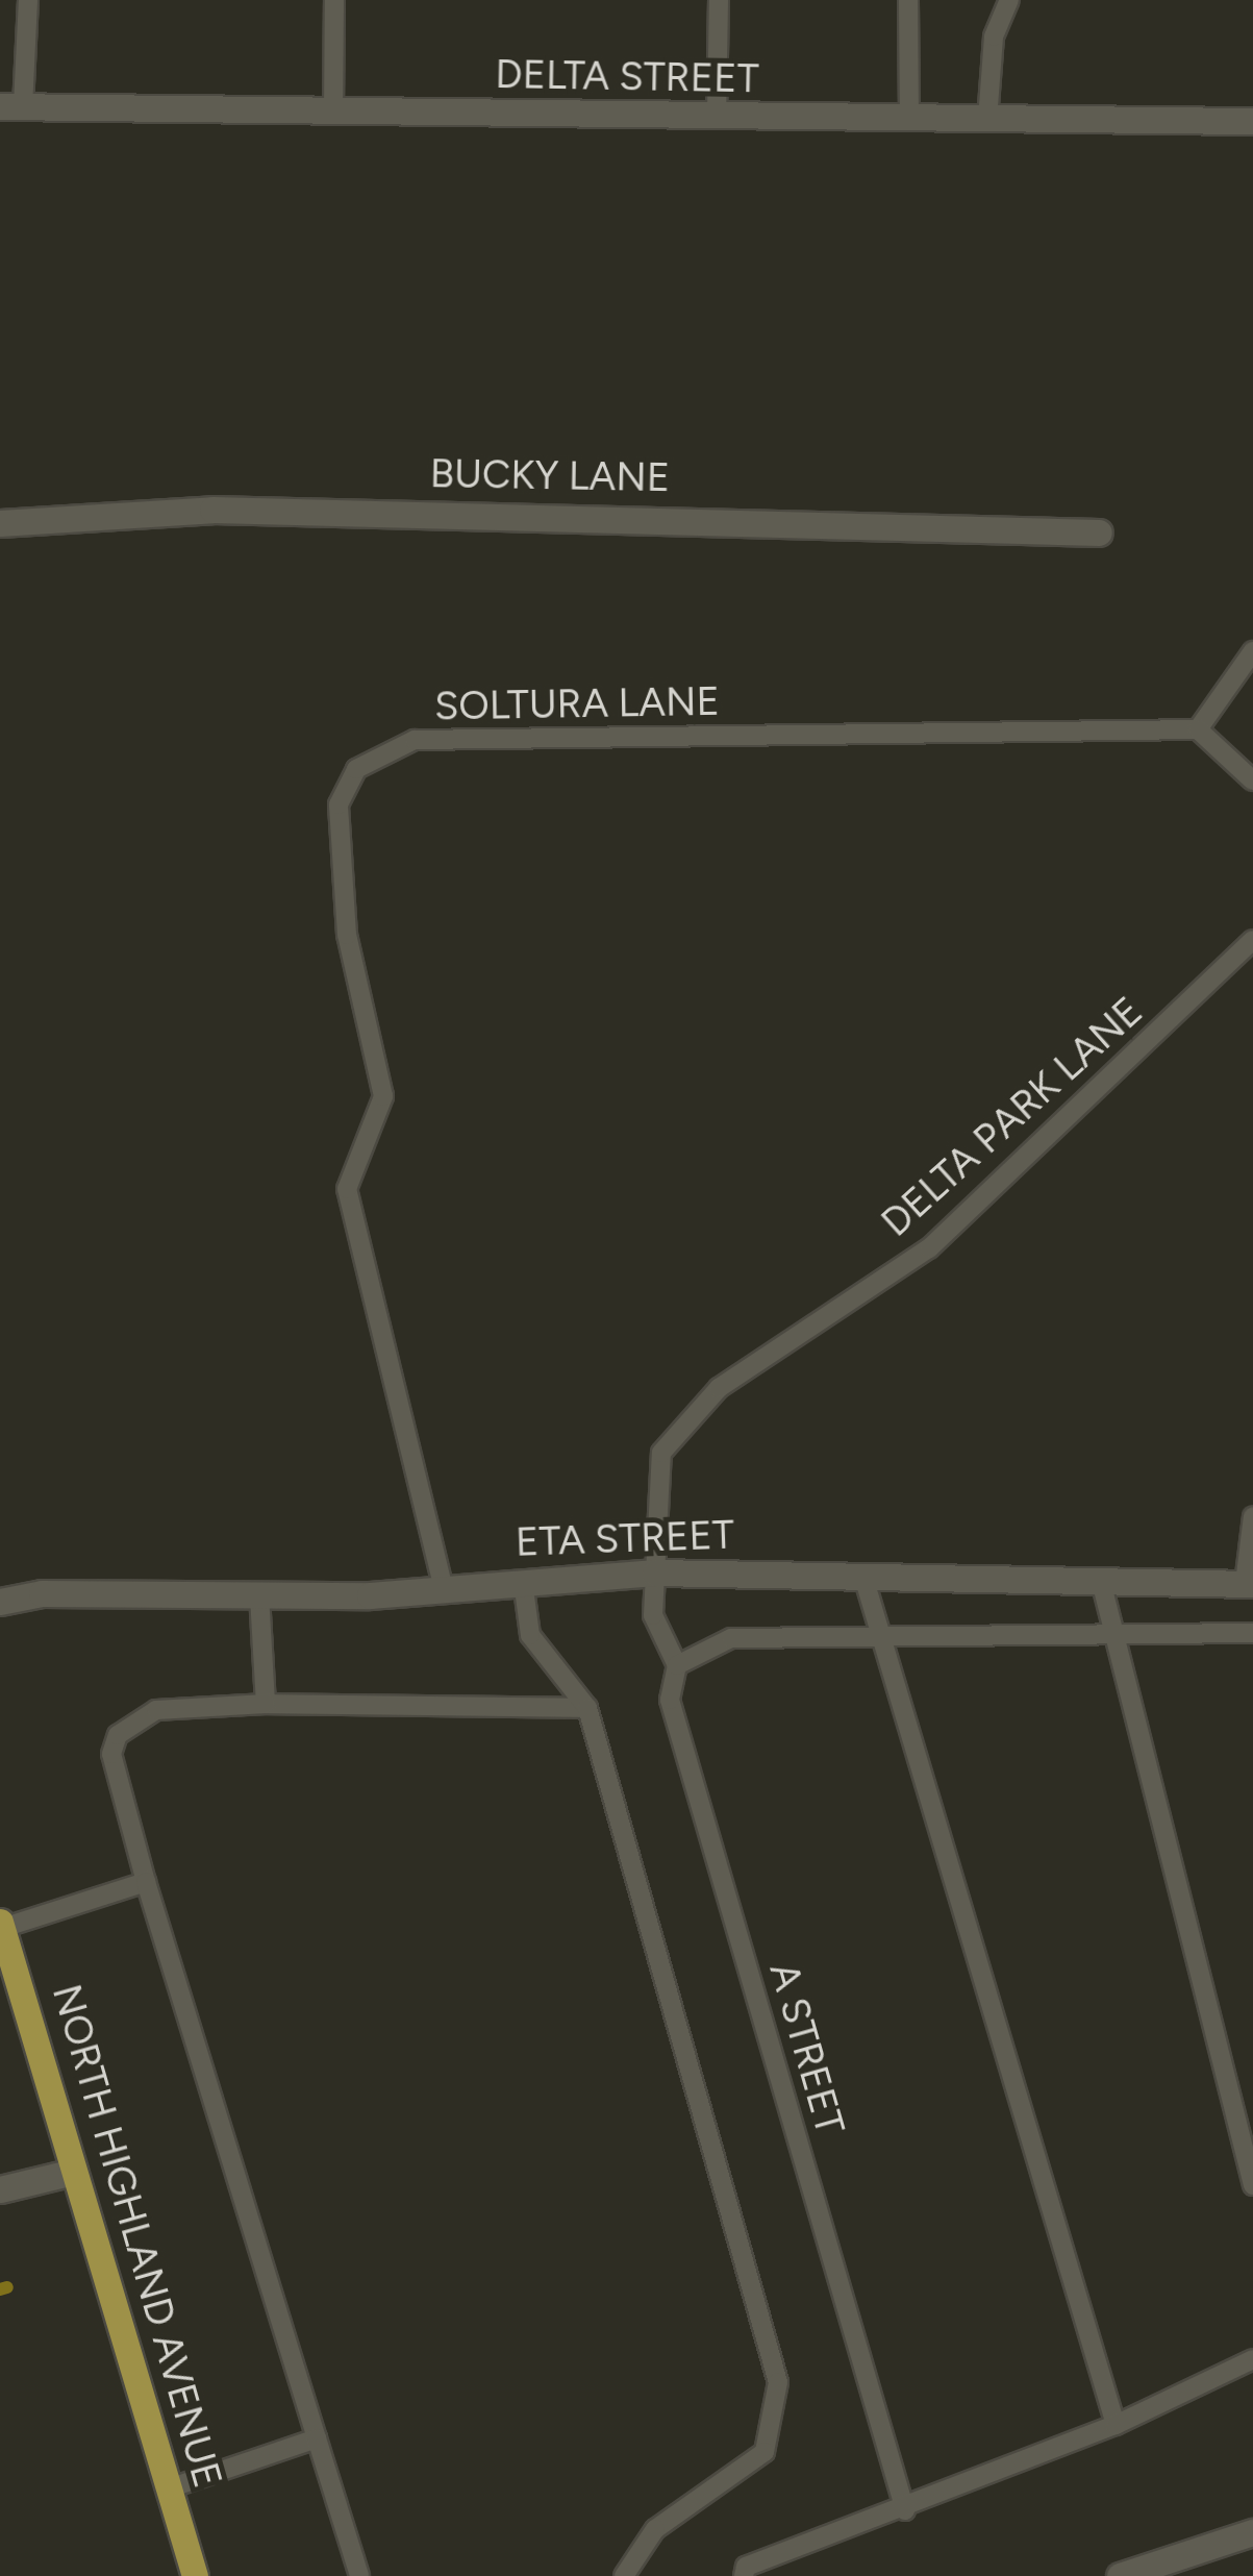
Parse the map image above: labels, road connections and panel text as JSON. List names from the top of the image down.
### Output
{
  "streets": {
    "main road": ["NORTH HIGHLAND AVENUE"],
    "street": ["DELTA STREET", "BUCKY LANE", "ETA STREET"],
    "lane": ["SOLTURA LANE", "DELTA PARK LANE", "A STREET"]
  },
  "crossings": [
    ["SOLTURA LANE", "ETA STREET"],
    ["DELTA PARK LANE", "ETA STREET"],
    ["DELTA PARK LANE", "A STREET"]
  ]
}
